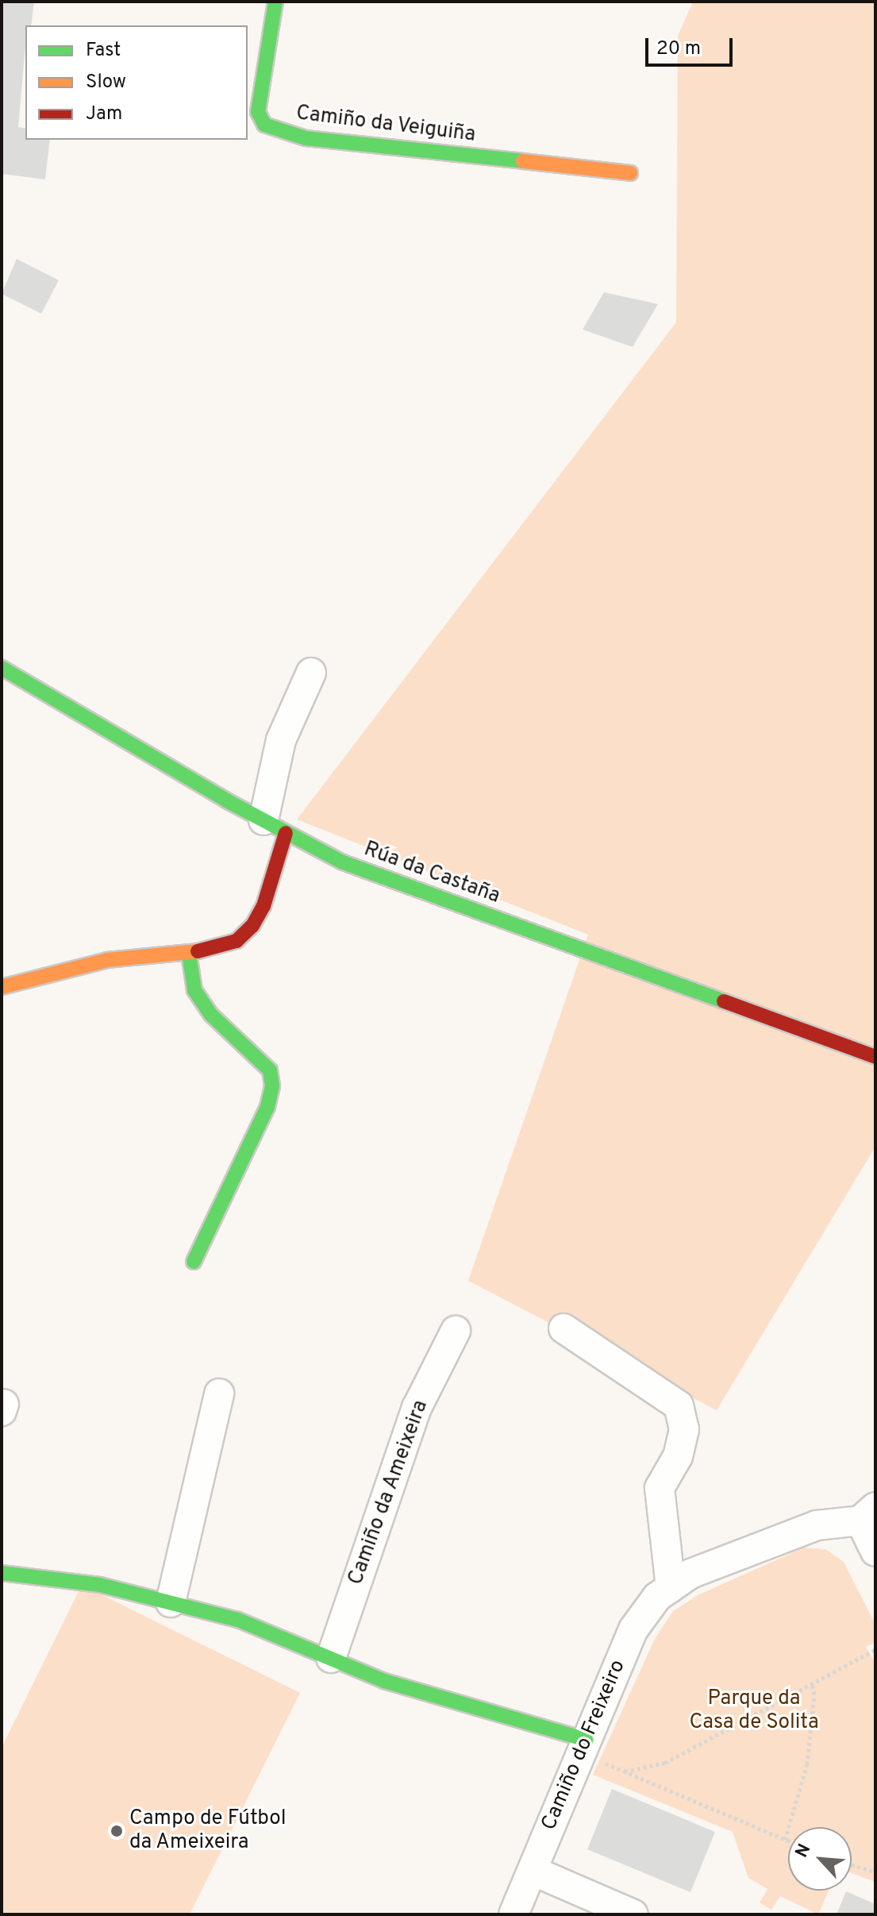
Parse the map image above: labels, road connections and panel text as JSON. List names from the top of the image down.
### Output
{
  "streets": {
    "street": [
      "Camiño da Veiguiña",
      "Rúa da Castaña",
      "Camiño da Ameixeira",
      "Camiño do Freixeiro"
    ]
  },
  "parks": ["Parque da Casa de Solita"],
  "places": ["Campo de Fútbol da Ameixeira"],
  "legend": ["Fast", "Slow", "Jam"],
  "scale_bar": "20 m",
  "north": "top left"
}
